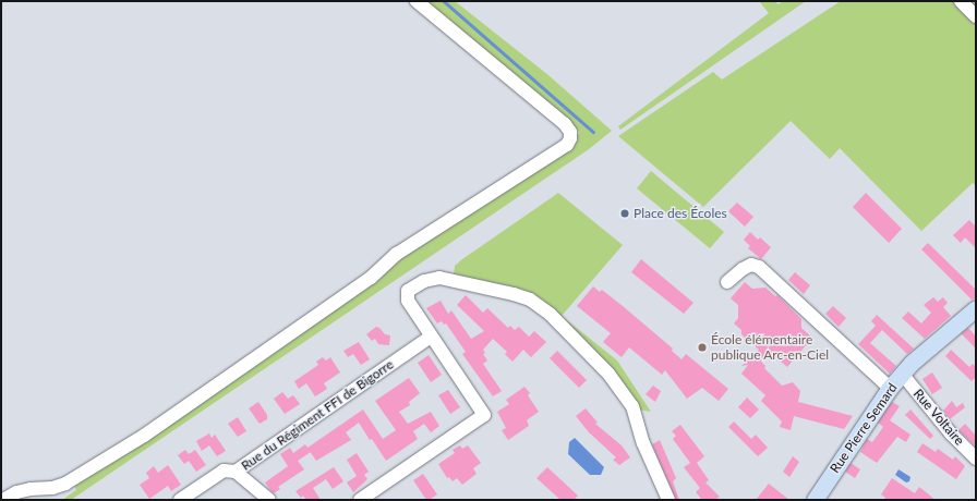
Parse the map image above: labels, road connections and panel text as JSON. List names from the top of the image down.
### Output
{
  "streets": {
    "main road": ["Rue Pierre Semard"],
    "street": ["Rue du Régiment FFI de Bigorre", "Rue Voltaire"]
  },
  "crossings": [
    ["Rue Voltaire", "Rue Pierre Semard"]
  ],
  "places": ["Place des Écoles", "École élémentaire publique Arc-en-Ciel"]
}
